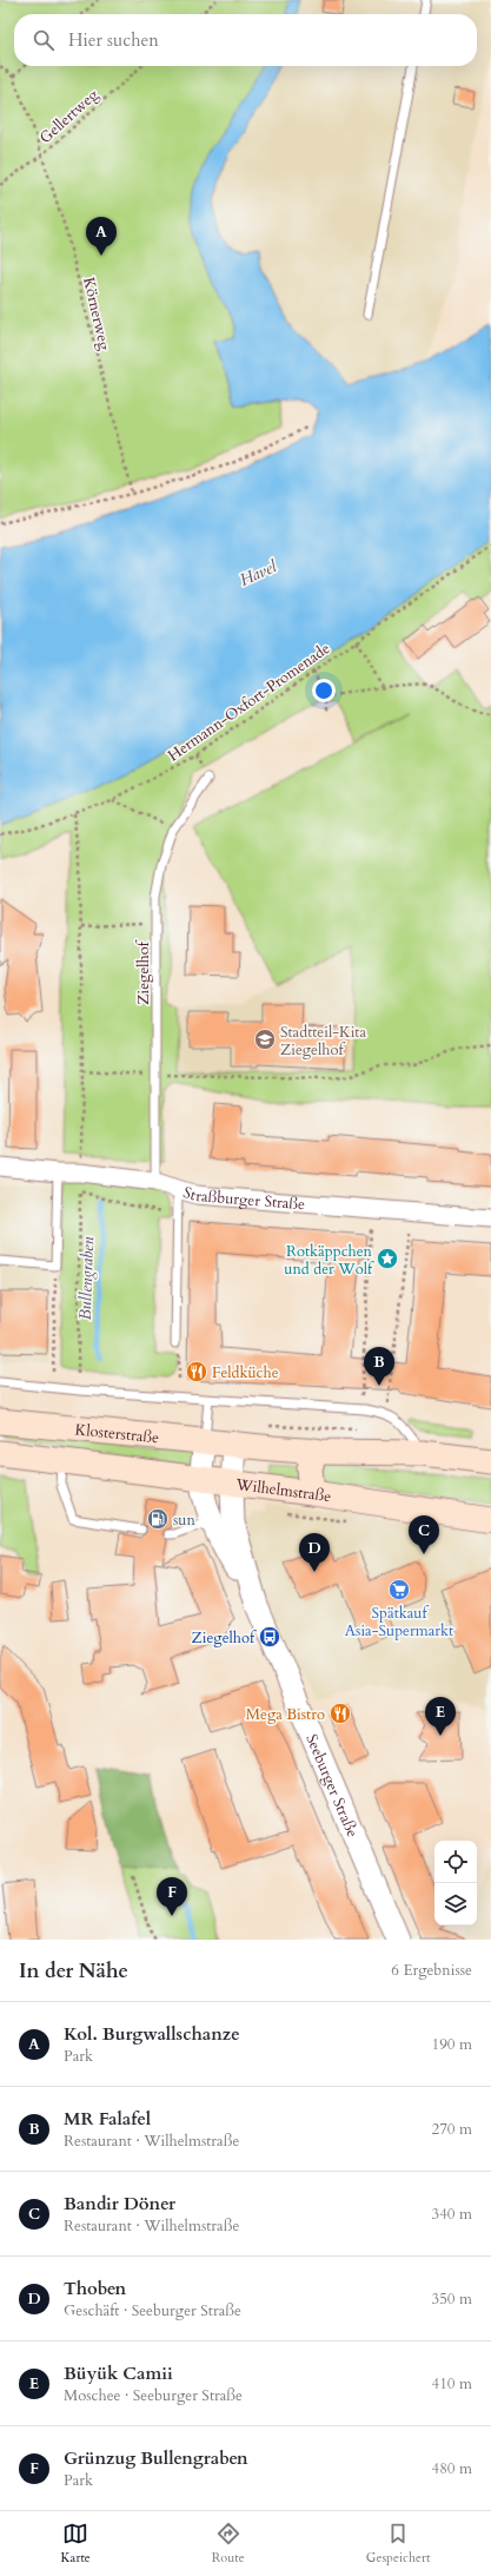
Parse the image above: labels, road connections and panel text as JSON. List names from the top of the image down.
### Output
{
  "streets": {
    "main road": ["Klosterstraße", "Wilhelmstraße"],
    "street": ["Straßburger Straße", "Seeburger Straße"],
    "lane": ["Ziegelhof"],
    "path": ["Gellertweg", "Körnerweg", "Hermann-Oxfort-Promenade"]
  },
  "crossings": [
    ["Gellertweg", "Körnerweg"],
    ["Ziegelhof", "Straßburger Straße"],
    ["Klosterstraße", "Wilhelmstraße"],
    ["Wilhelmstraße", "Seeburger Straße"]
  ],
  "water": ["Havel", "Bullengraben"],
  "places": {
    "school or university": ["Stadtteil-Kita Ziegelhof"],
    "place": ["Rotkäppchen und der Wolf"],
    "restaurant": ["Feldküche", "Mega Bistro"],
    "fuel station": ["sun"],
    "supermarket": ["Spätkauf Asia-Supermarkt"],
    "bus stop": ["Ziegelhof"]
  },
  "page": {
    "search": "Hier suchen",
    "pins": [
      "A",
      "B",
      "C",
      "D",
      "E",
      "F"
    ],
    "heading": ["In der Nähe", "6 Ergebnisse"],
    "list": [
      {
        "mark": "A",
        "name": "Kol. Burgwallschanze",
        "note": "Park",
        "value": "190 m"
      },
      {
        "mark": "B",
        "name": "MR Falafel",
        "note": "Restaurant · Wilhelmstraße",
        "value": "270 m"
      },
      {
        "mark": "C",
        "name": "Bandir Döner",
        "note": "Restaurant · Wilhelmstraße",
        "value": "340 m"
      },
      {
        "mark": "D",
        "name": "Thoben",
        "note": "Geschäft · Seeburger Straße",
        "value": "350 m"
      },
      {
        "mark": "E",
        "name": "Büyük Camii",
        "note": "Moschee · Seeburger Straße",
        "value": "410 m"
      },
      {
        "mark": "F",
        "name": "Grünzug Bullengraben",
        "note": "Park",
        "value": "480 m"
      }
    ],
    "nav": ["Karte", "Route", "Gespeichert"]
  }
}
